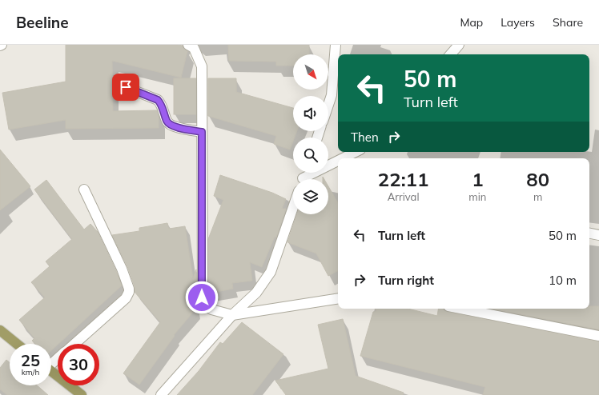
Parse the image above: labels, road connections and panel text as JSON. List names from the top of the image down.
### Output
{
  "north": "bottom right",
  "page": {
    "header": "Beeline",
    "nav": ["Map", "Layers", "Share"],
    "turn": ["50 m", "Turn left"],
    "then": "Then",
    "eta": [
      "22:11",
      "Arrival",
      "1",
      "min",
      "80",
      "m"
    ],
    "list": [
      {
        "name": "Turn left",
        "value": "50 m"
      },
      {
        "name": "Turn right",
        "value": "10 m"
      }
    ],
    "speed": "25 km/h",
    "limit": "30"
  }
}
